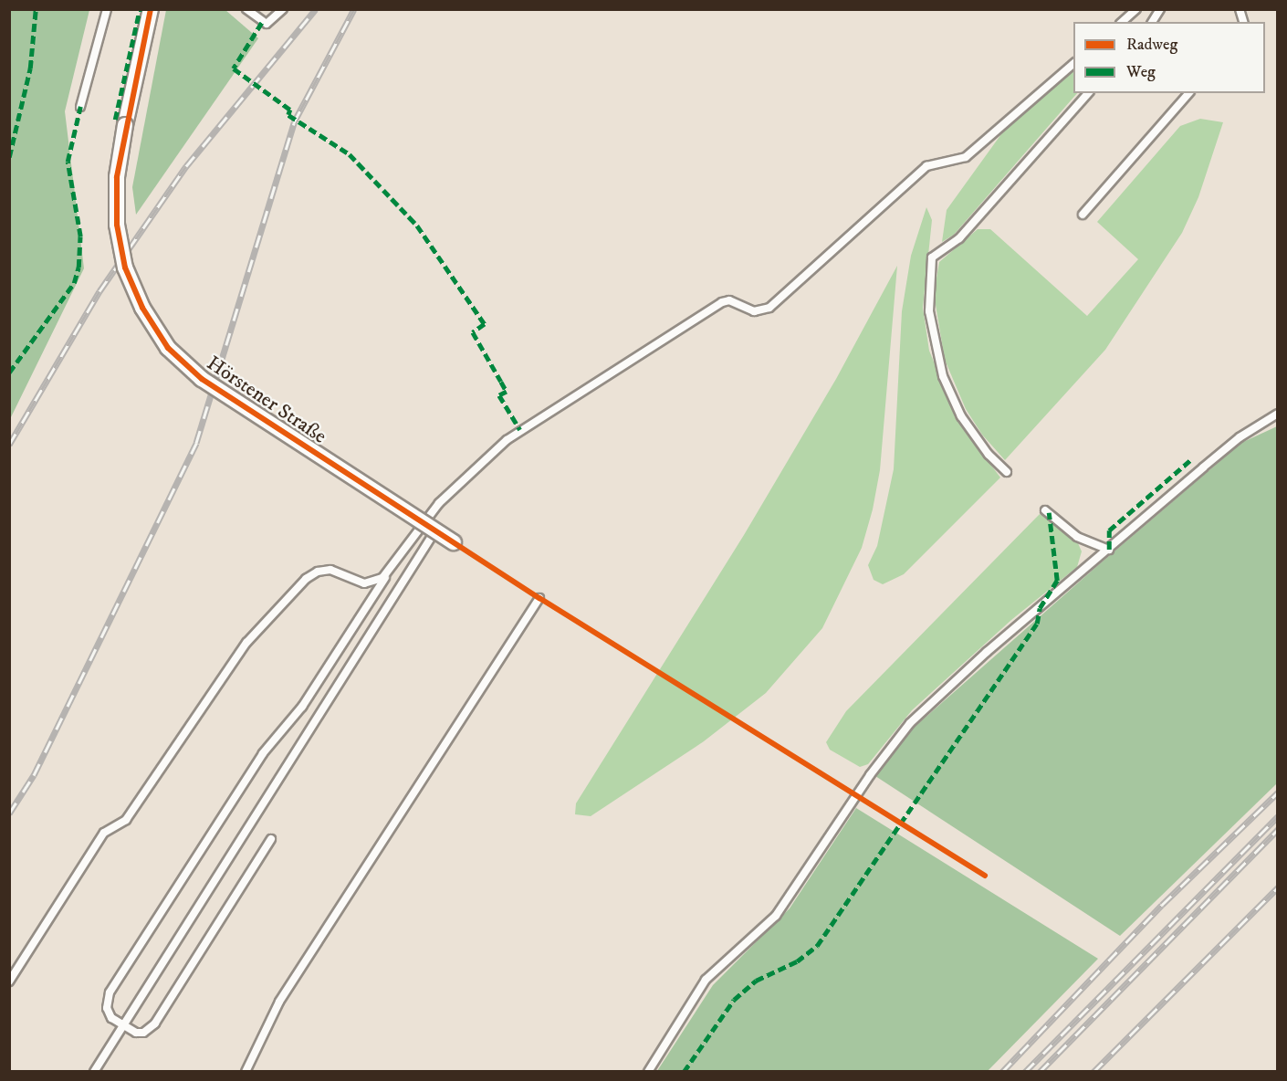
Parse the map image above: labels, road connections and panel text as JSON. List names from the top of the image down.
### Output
{
  "streets": {
    "street": ["Hörstener Straße"]
  },
  "legend": ["Radweg", "Weg"]
}
